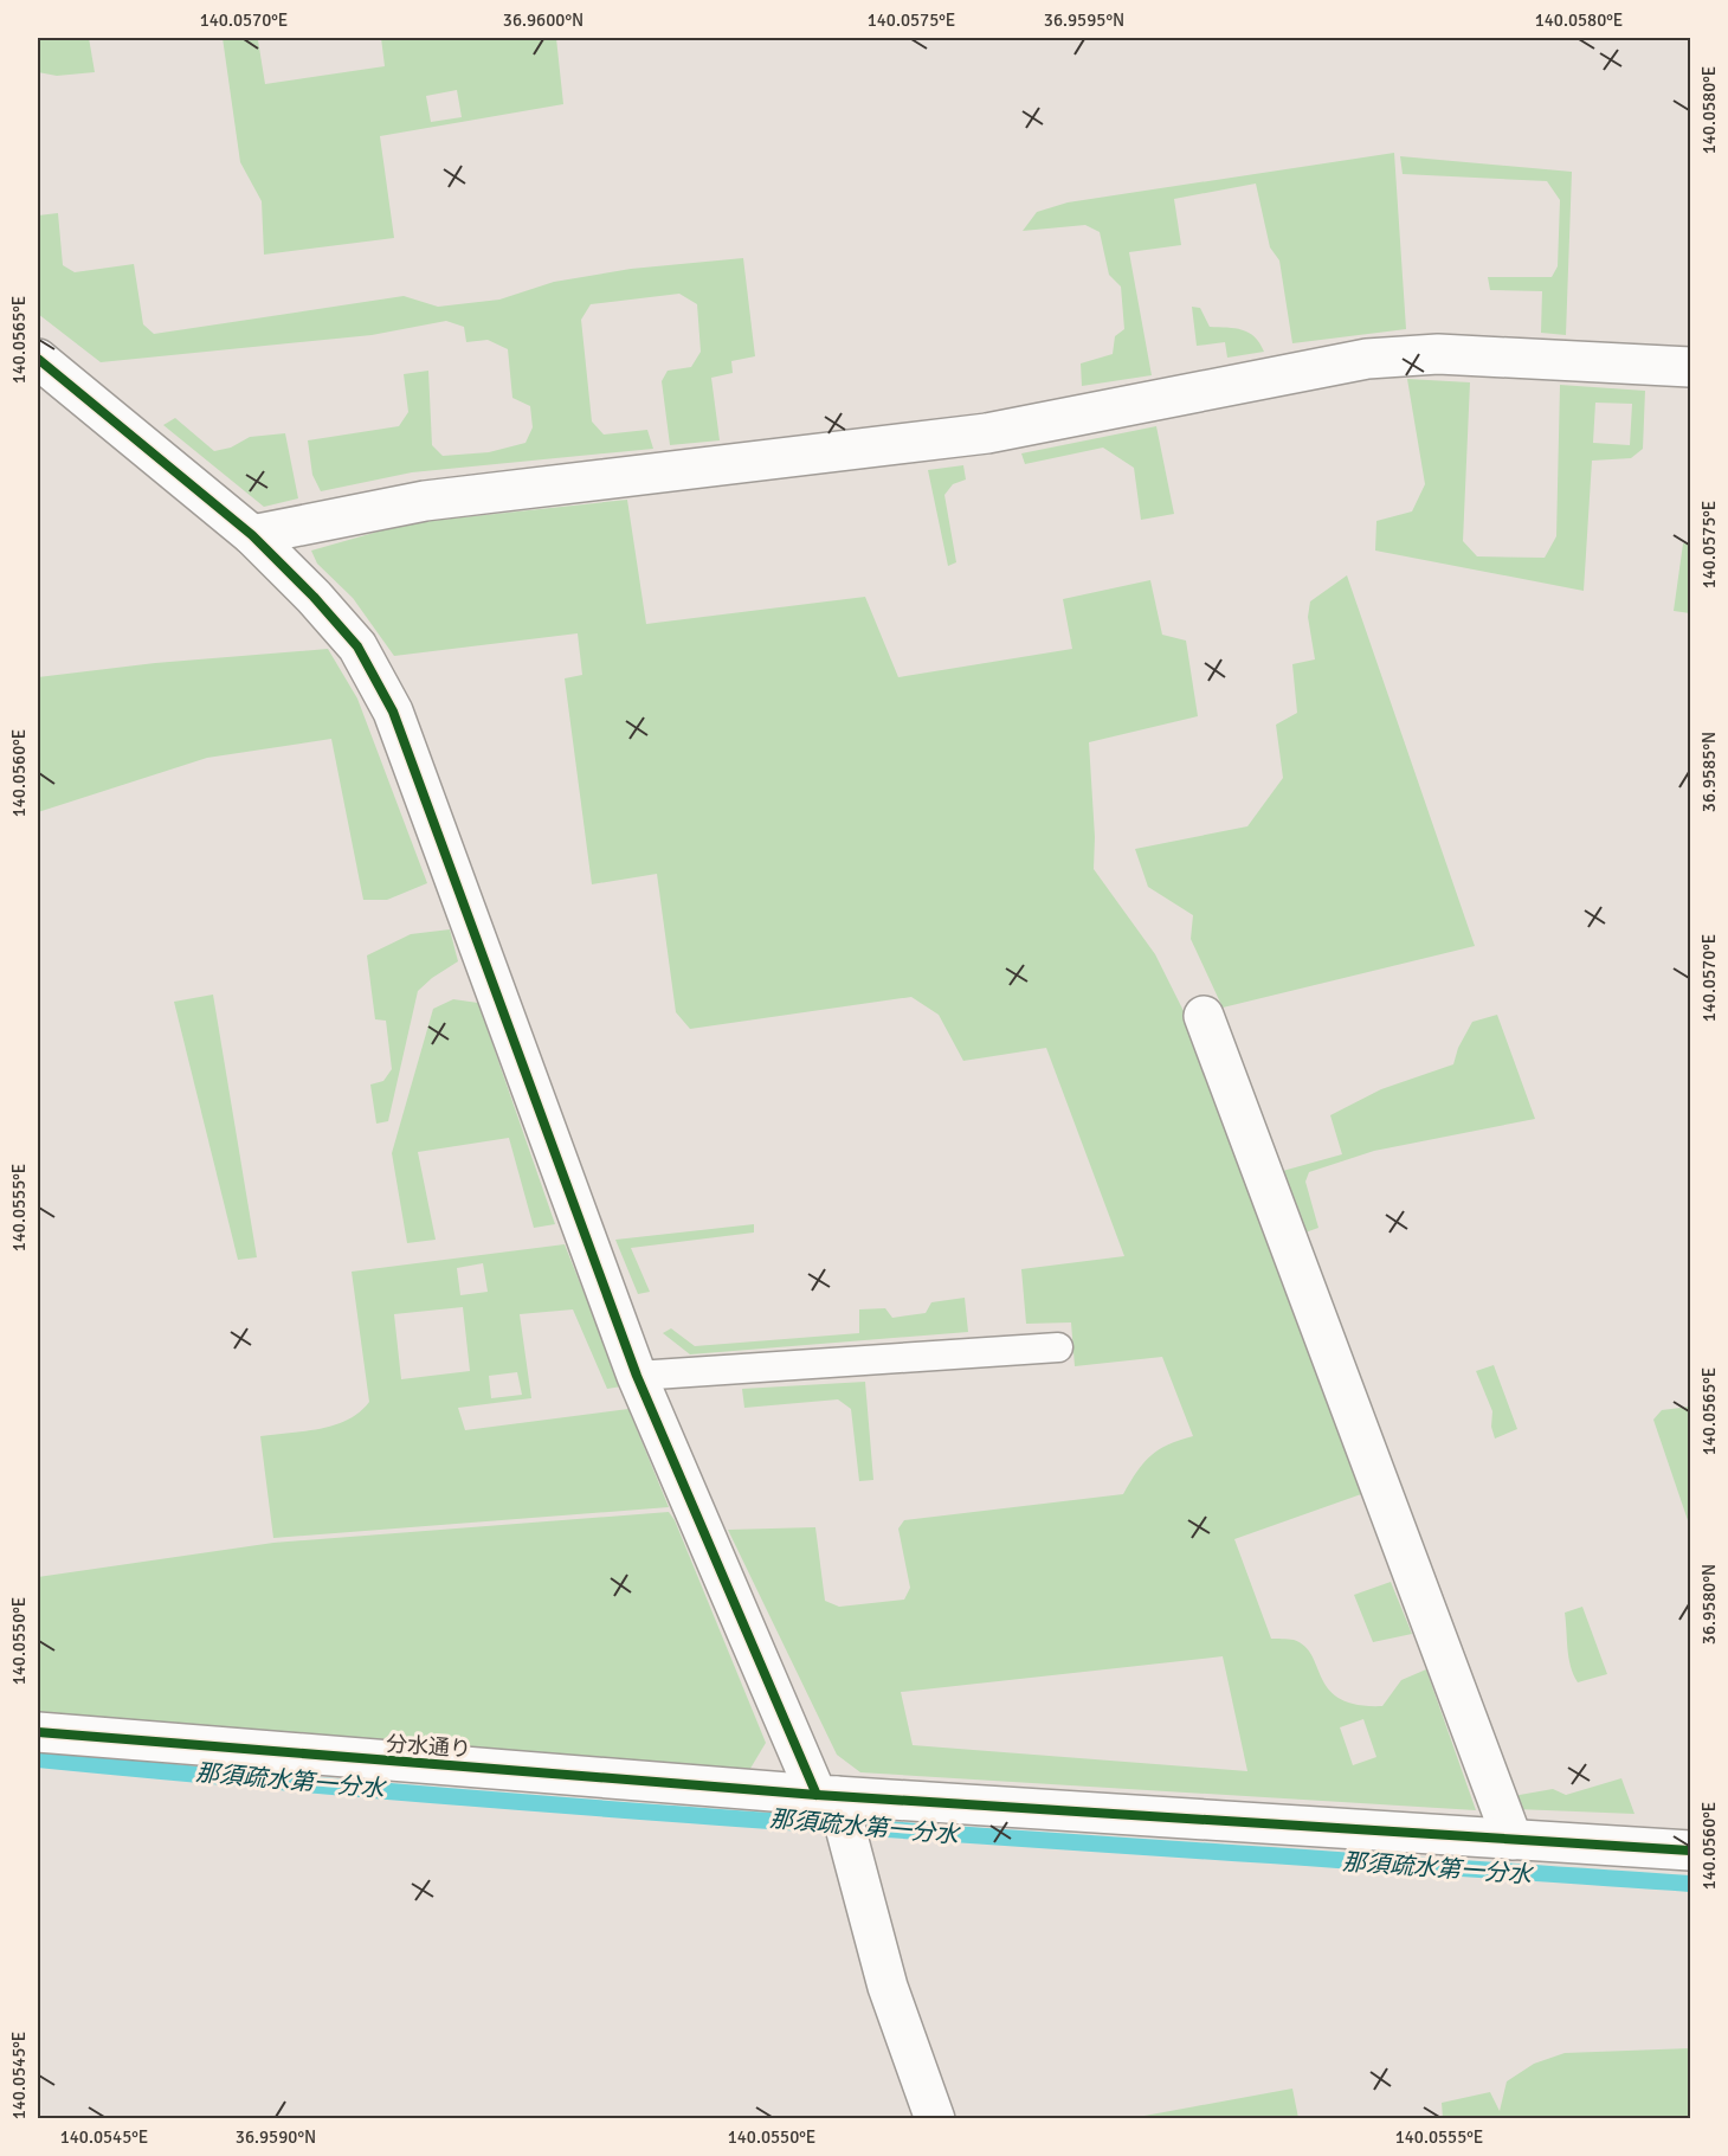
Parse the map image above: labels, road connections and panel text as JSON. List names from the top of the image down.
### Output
{
  "streets": {
    "street": ["分水通り"]
  },
  "water": ["那須疏水第一分水"],
  "coordinates": [
    "140.0570°E",
    "36.9600°N",
    "140.0575°E",
    "36.9595°N",
    "140.0580°E",
    "140.0565°E",
    "36.9585°N",
    "140.0560°E",
    "140.0555°E",
    "36.9580°N",
    "140.0550°E",
    "140.0545°E",
    "36.9590°N"
  ]
}
